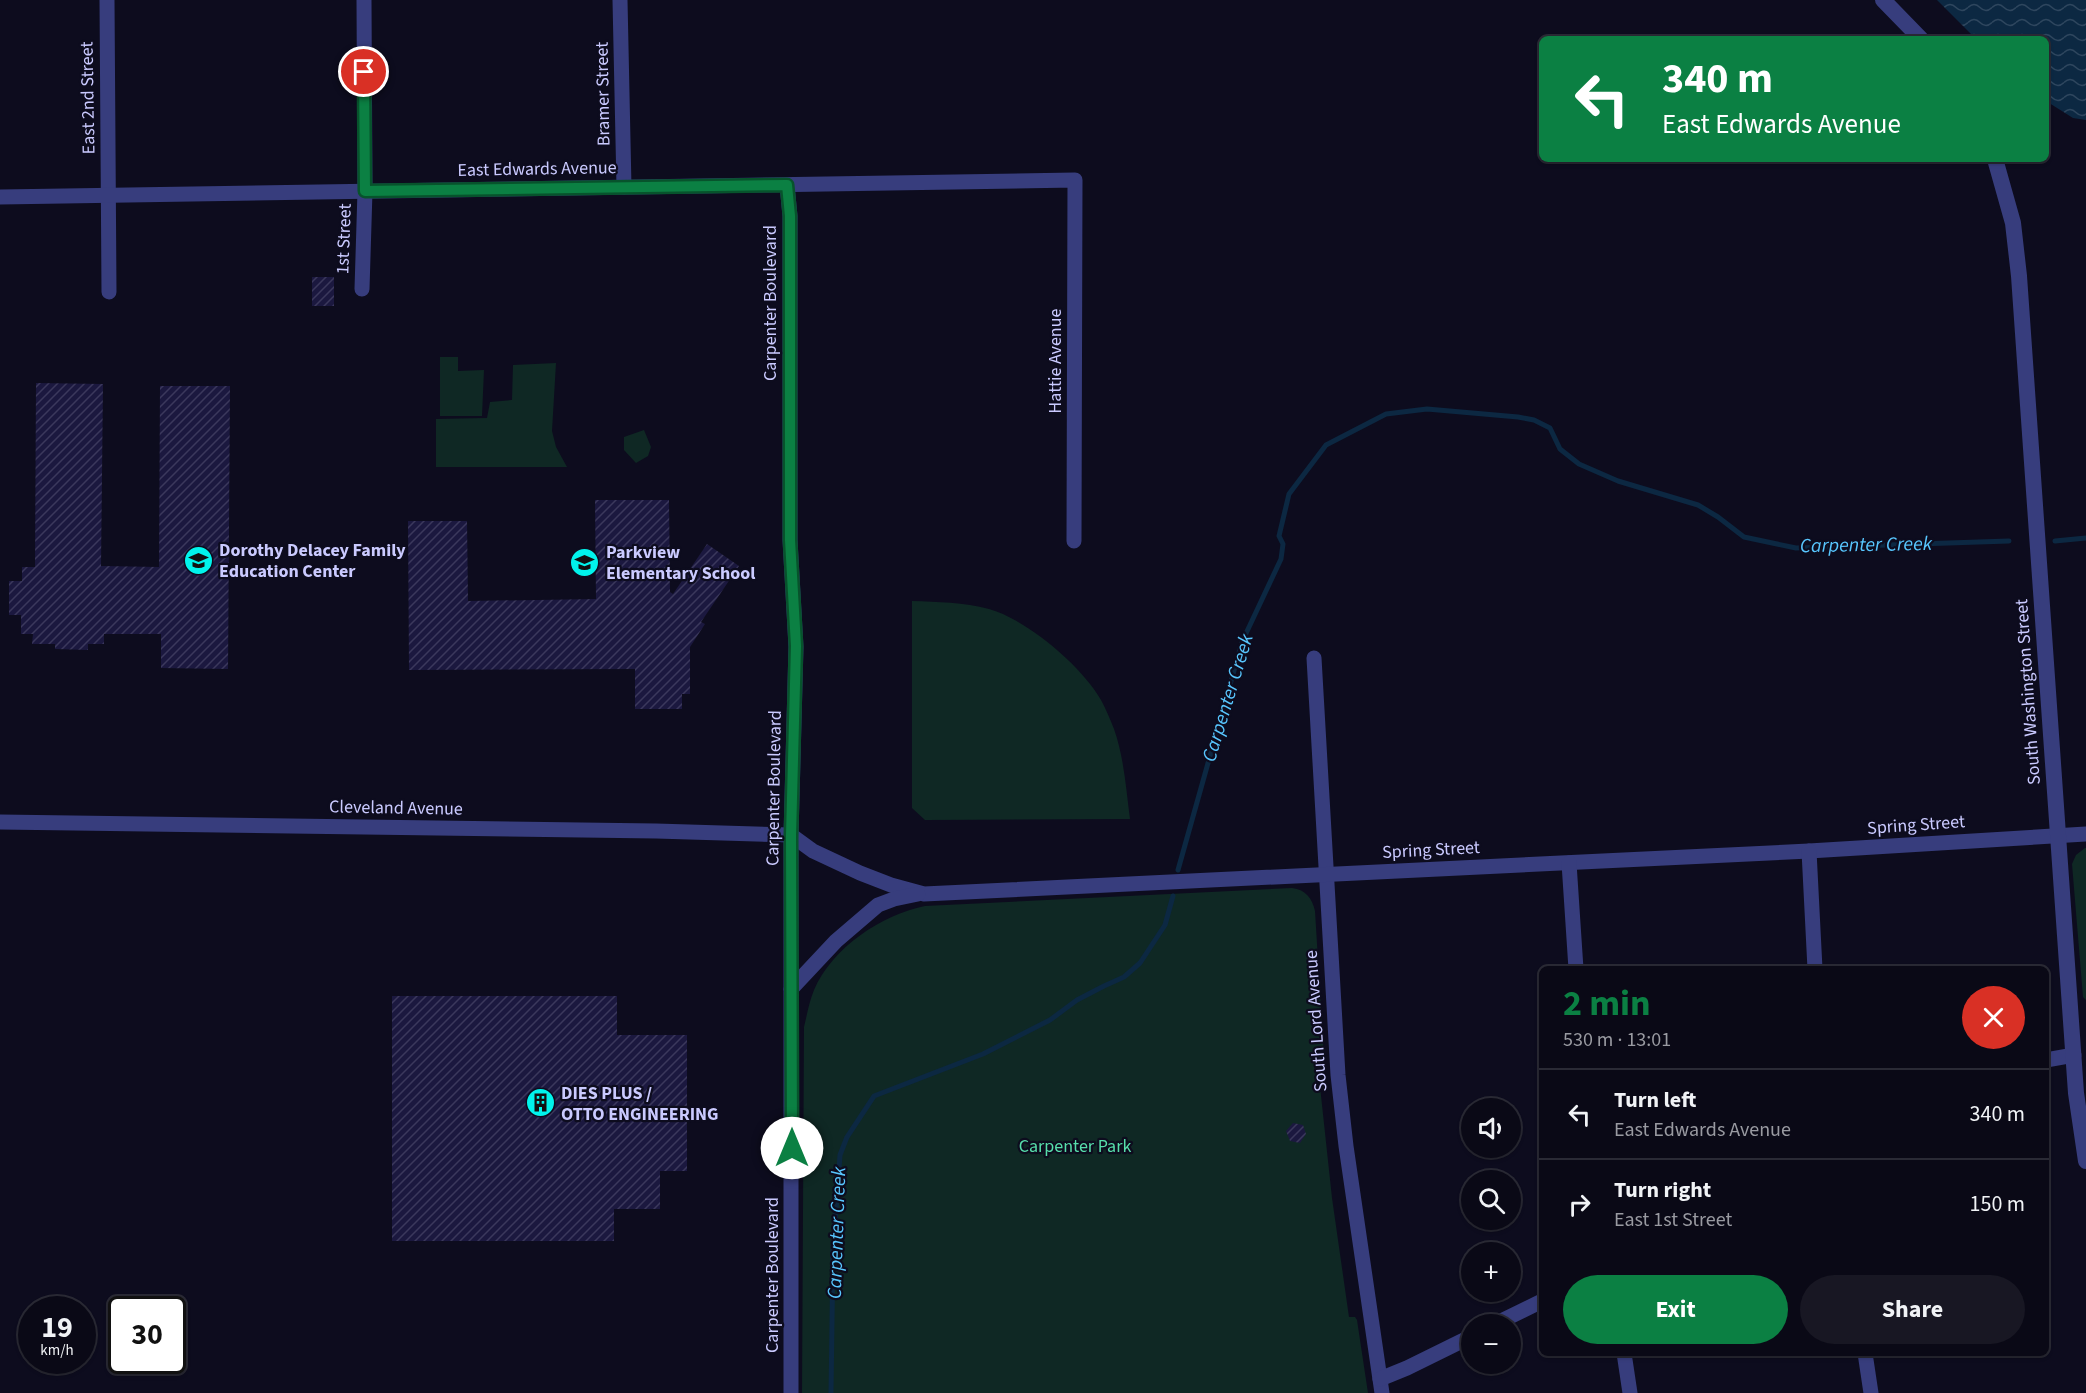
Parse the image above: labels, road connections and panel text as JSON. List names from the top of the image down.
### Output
{
  "streets": {
    "street": [
      "Bramer Street",
      "East 2nd Street",
      "East Edwards Avenue",
      "1st Street",
      "Carpenter Boulevard",
      "Hattie Avenue",
      "South Washington Street",
      "Cleveland Avenue",
      "Spring Street",
      "South Lord Avenue"
    ]
  },
  "crossings": [
    ["Bramer Street", "East Edwards Avenue"],
    ["East 2nd Street", "East Edwards Avenue"],
    ["East Edwards Avenue", "1st Street"],
    ["East Edwards Avenue", "Carpenter Boulevard"],
    ["East Edwards Avenue", "Hattie Avenue"],
    ["Carpenter Boulevard", "Cleveland Avenue"],
    ["Carpenter Boulevard", "Spring Street"],
    ["South Washington Street", "Spring Street"],
    ["Cleveland Avenue", "Spring Street"],
    ["Spring Street", "South Lord Avenue"]
  ],
  "water": ["Carpenter Creek"],
  "parks": ["Carpenter Park"],
  "places": {
    "school or university": ["Dorothy Delacey Family Education Center", "Parkview Elementary School"],
    "building": ["DIES PLUS / OTTO ENGINEERING"]
  },
  "page": {
    "turn": ["340 m", "East Edwards Avenue"],
    "heading": ["2 min", "530 m · 13:01"],
    "list": [
      {
        "name": "Turn left",
        "note": "East Edwards Avenue",
        "value": "340 m"
      },
      {
        "name": "Turn right",
        "note": "East 1st Street",
        "value": "150 m"
      }
    ],
    "map_buttons": ["+", "−"],
    "buttons": ["Exit", "Share"],
    "speed": "19 km/h",
    "limit": "30"
  }
}
